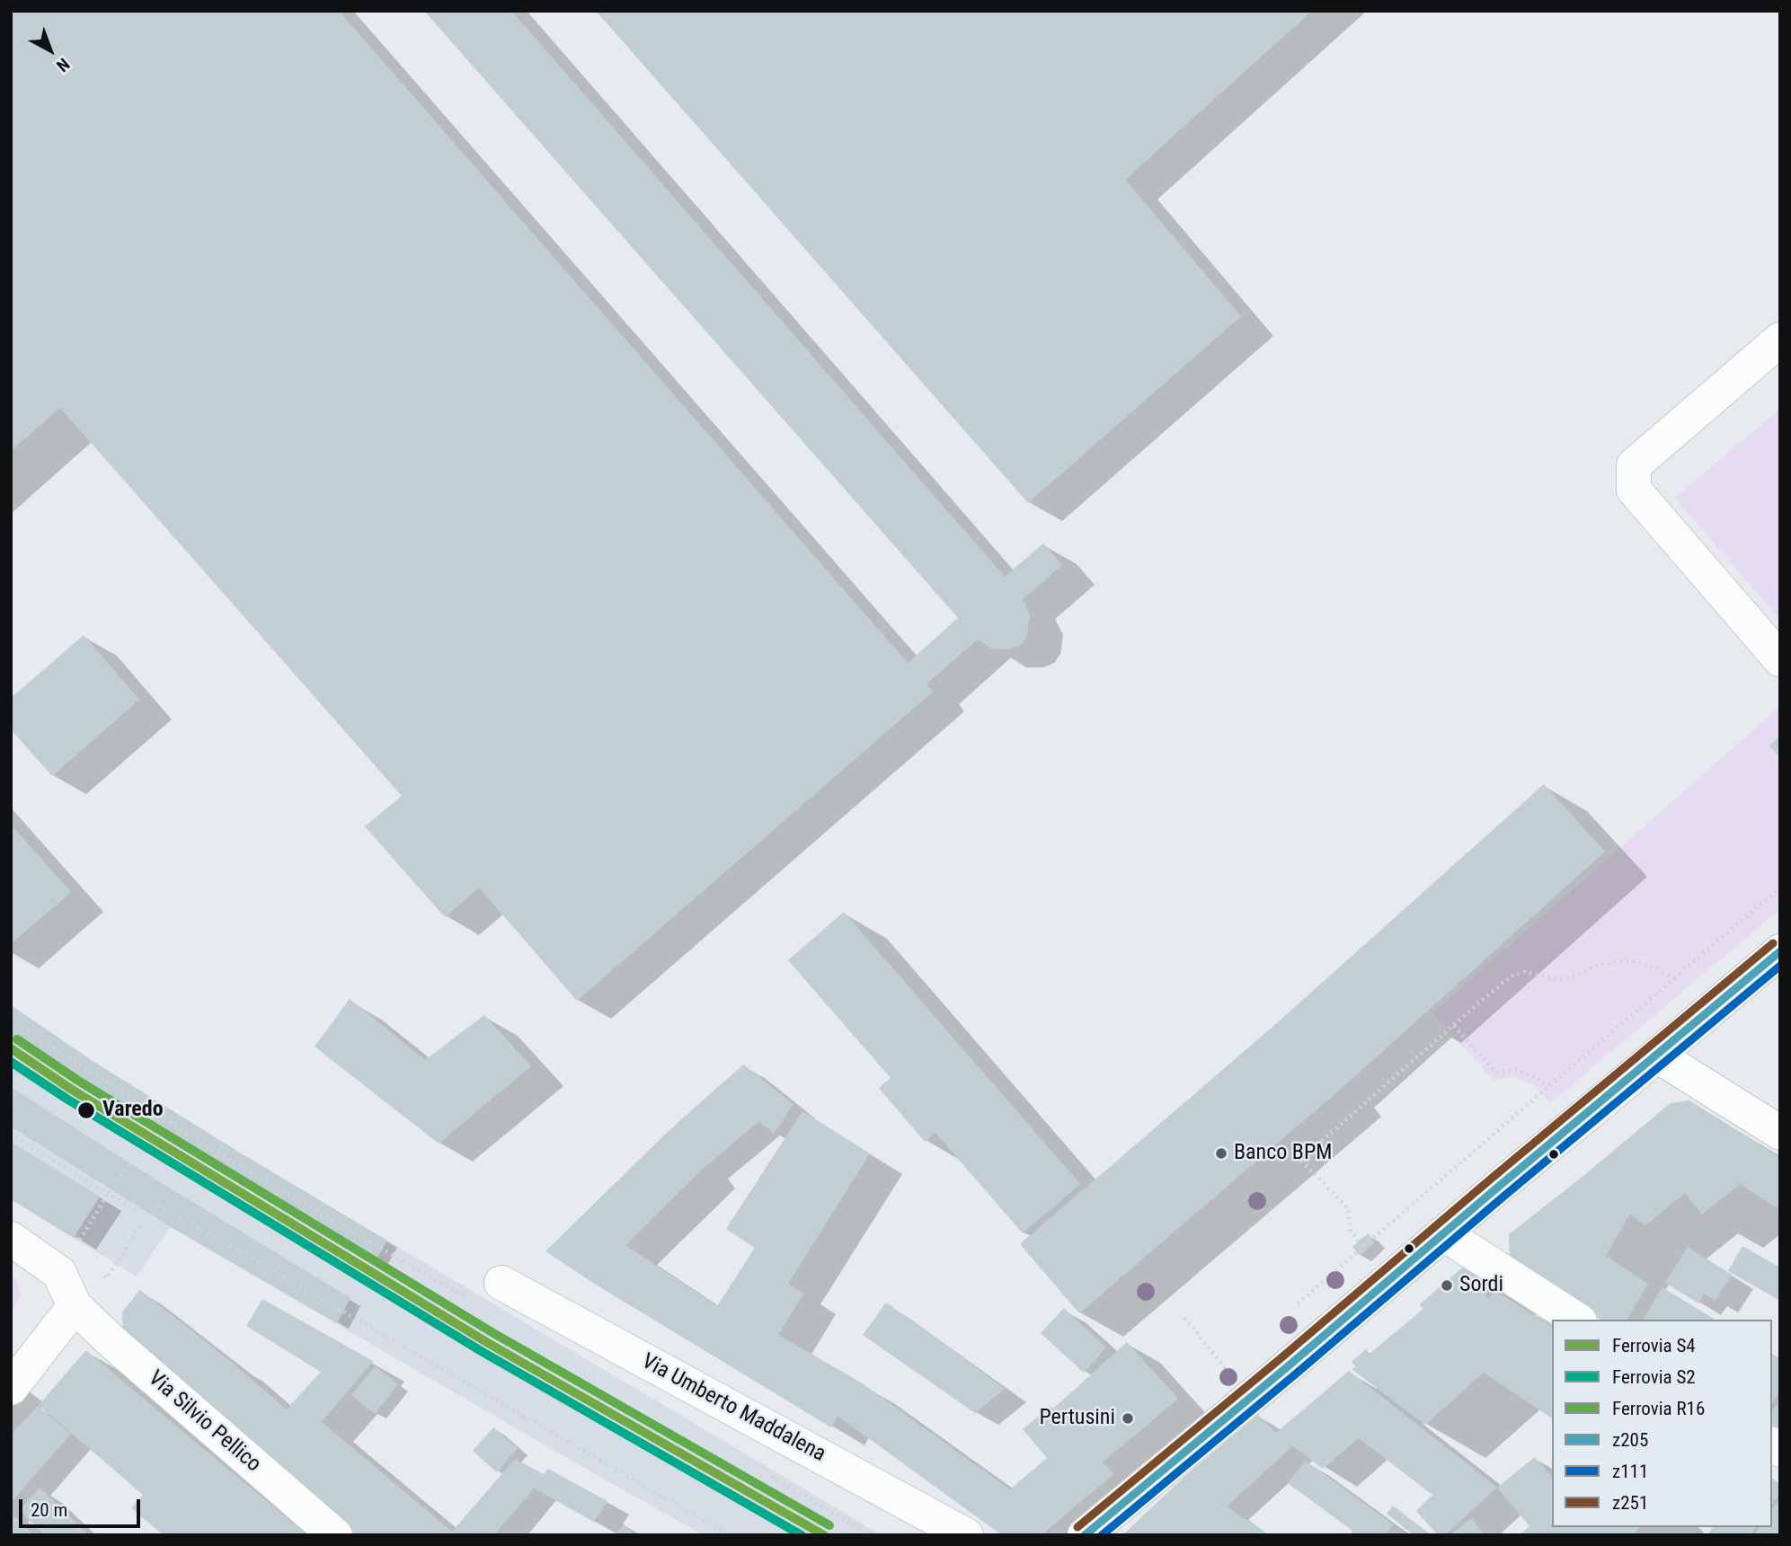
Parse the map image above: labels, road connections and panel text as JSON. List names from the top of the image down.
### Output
{
  "streets": {
    "street": ["Via Umberto Maddalena", "Via Silvio Pellico"]
  },
  "places": [
    "Varedo",
    "Banco BPM",
    "Sordi",
    "Pertusini"
  ],
  "lines": [
    "transit line z251",
    "transit line z205",
    "transit line z111",
    "rail line R16",
    "rail line S4",
    "rail line S2"
  ],
  "legend": [
    "Ferrovia S4",
    "Ferrovia S2",
    "Ferrovia R16",
    "z205",
    "z111",
    "z251"
  ],
  "scale_bar": "20 m",
  "north": "bottom right"
}
